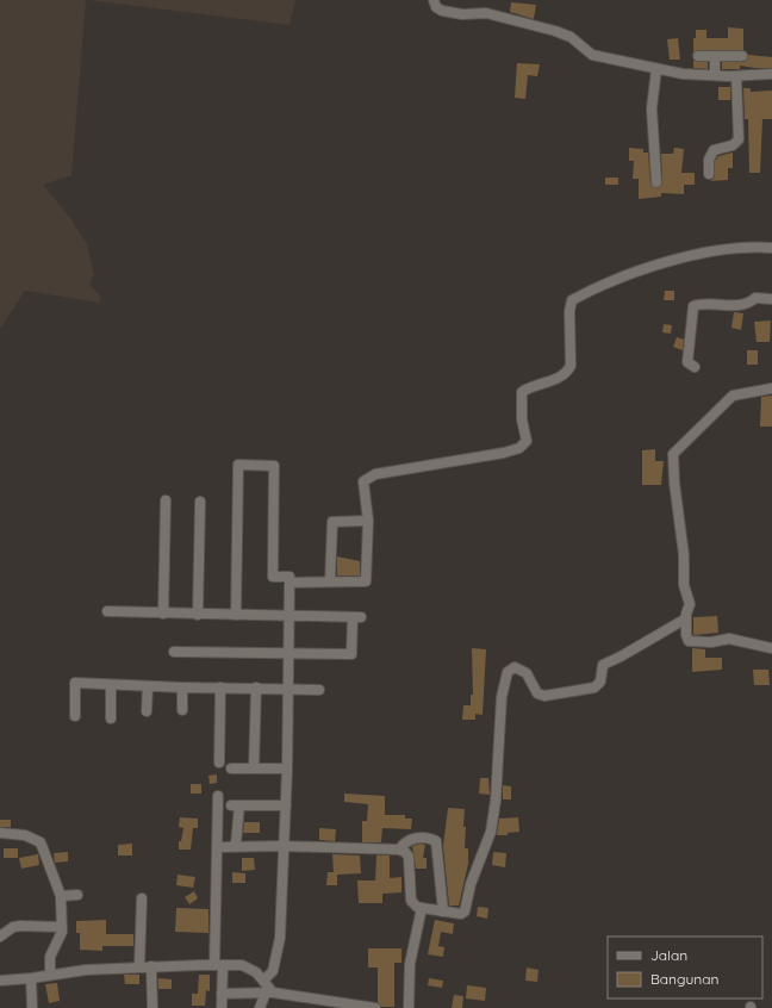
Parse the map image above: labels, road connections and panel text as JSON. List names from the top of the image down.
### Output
{
  "legend": ["Jalan", "Bangunan"]
}
